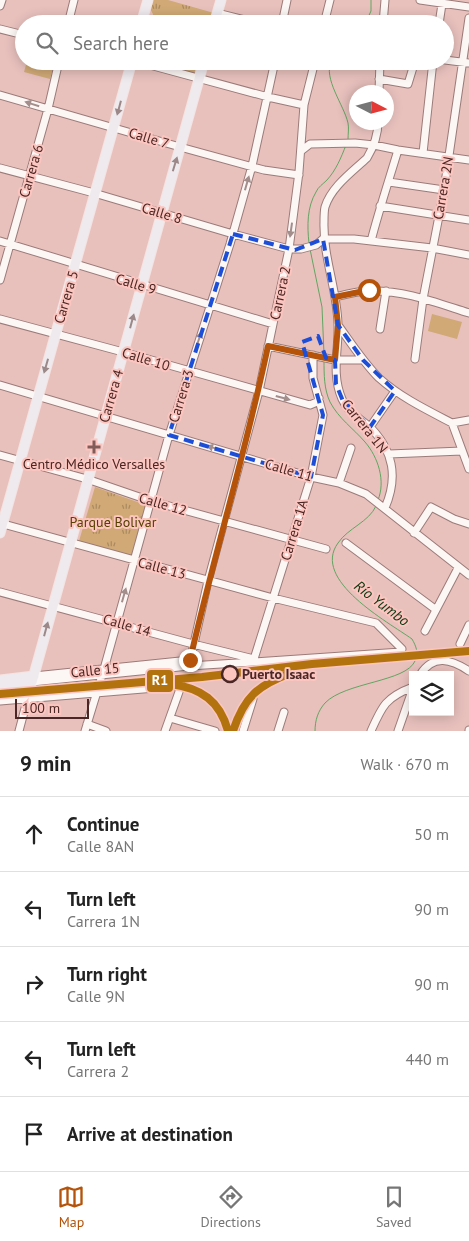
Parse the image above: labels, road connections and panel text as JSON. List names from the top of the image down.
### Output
{
  "streets": {
    "main road": ["Carrera 5", "Carrera 4", "Calle 15"],
    "street": [
      "Calle 7",
      "Carrera 6",
      "Carrera 2N",
      "Calle 8",
      "Calle 9",
      "Carrera 2",
      "Calle 10",
      "Carrera 3",
      "Carrera 1N",
      "Calle 11",
      "Calle 12",
      "Carrera 1A",
      "Calle 13",
      "Calle 14"
    ]
  },
  "crossings": [
    ["Calle 7", "Carrera 6"],
    ["Calle 7", "Carrera 2"],
    ["Calle 7", "Carrera 5"],
    ["Calle 7", "Carrera 4"],
    ["Calle 7", "Carrera 3"],
    ["Carrera 6", "Calle 8"],
    ["Carrera 6", "Calle 9"],
    ["Calle 8", "Carrera 2"],
    ["Calle 8", "Carrera 5"],
    ["Calle 8", "Carrera 4"],
    ["Calle 8", "Carrera 3"],
    ["Calle 8", "Carrera 1N"],
    ["Calle 9", "Carrera 2"],
    ["Calle 9", "Carrera 5"],
    ["Calle 9", "Carrera 4"],
    ["Calle 9", "Carrera 3"],
    ["Carrera 2", "Calle 10"],
    ["Carrera 2", "Calle 11"],
    ["Carrera 2", "Calle 12"],
    ["Carrera 2", "Calle 13"],
    ["Carrera 2", "Calle 14"],
    ["Carrera 2", "Calle 15"],
    ["Carrera 5", "Calle 10"],
    ["Carrera 5", "Calle 11"],
    ["Carrera 5", "Calle 12"],
    ["Carrera 5", "Calle 13"],
    ["Calle 10", "Carrera 4"],
    ["Calle 10", "Carrera 3"],
    ["Calle 10", "Carrera 1A"],
    ["Carrera 4", "Calle 11"],
    ["Carrera 4", "Calle 12"],
    ["Carrera 4", "Calle 13"],
    ["Carrera 4", "Calle 14"],
    ["Carrera 4", "Calle 15"],
    ["Carrera 3", "Calle 11"],
    ["Carrera 3", "Calle 12"],
    ["Carrera 3", "Calle 13"],
    ["Carrera 3", "Calle 14"],
    ["Carrera 3", "Calle 15"],
    ["Carrera 1N", "Calle 11"],
    ["Calle 11", "Carrera 1A"],
    ["Calle 12", "Carrera 1A"],
    ["Carrera 1A", "Calle 13"],
    ["Carrera 1A", "Calle 14"],
    ["Carrera 1A", "Calle 15"],
    ["Calle 13", "Calle 15"],
    ["Calle 14", "Calle 15"]
  ],
  "water": ["Río Yumbo"],
  "parks": ["Parque Bolivar"],
  "places": {
    "health": ["Centro Médico Versalles"],
    "other": ["Puerto Isaac"]
  },
  "lines": ["transit line R1"],
  "scale_bar": "100 m",
  "north": "right",
  "page": {
    "search": "Search here",
    "scale": "100 m",
    "heading": ["9 min", "Walk · 670 m"],
    "list": [
      ["Continue", "Calle 8AN", "50 m"],
      ["Turn left", "Carrera 1N", "90 m"],
      ["Turn right", "Calle 9N", "90 m"],
      ["Turn left", "Carrera 2", "440 m"],
      "Arrive at destination"
    ],
    "nav": ["Map", "Directions", "Saved"]
  }
}
